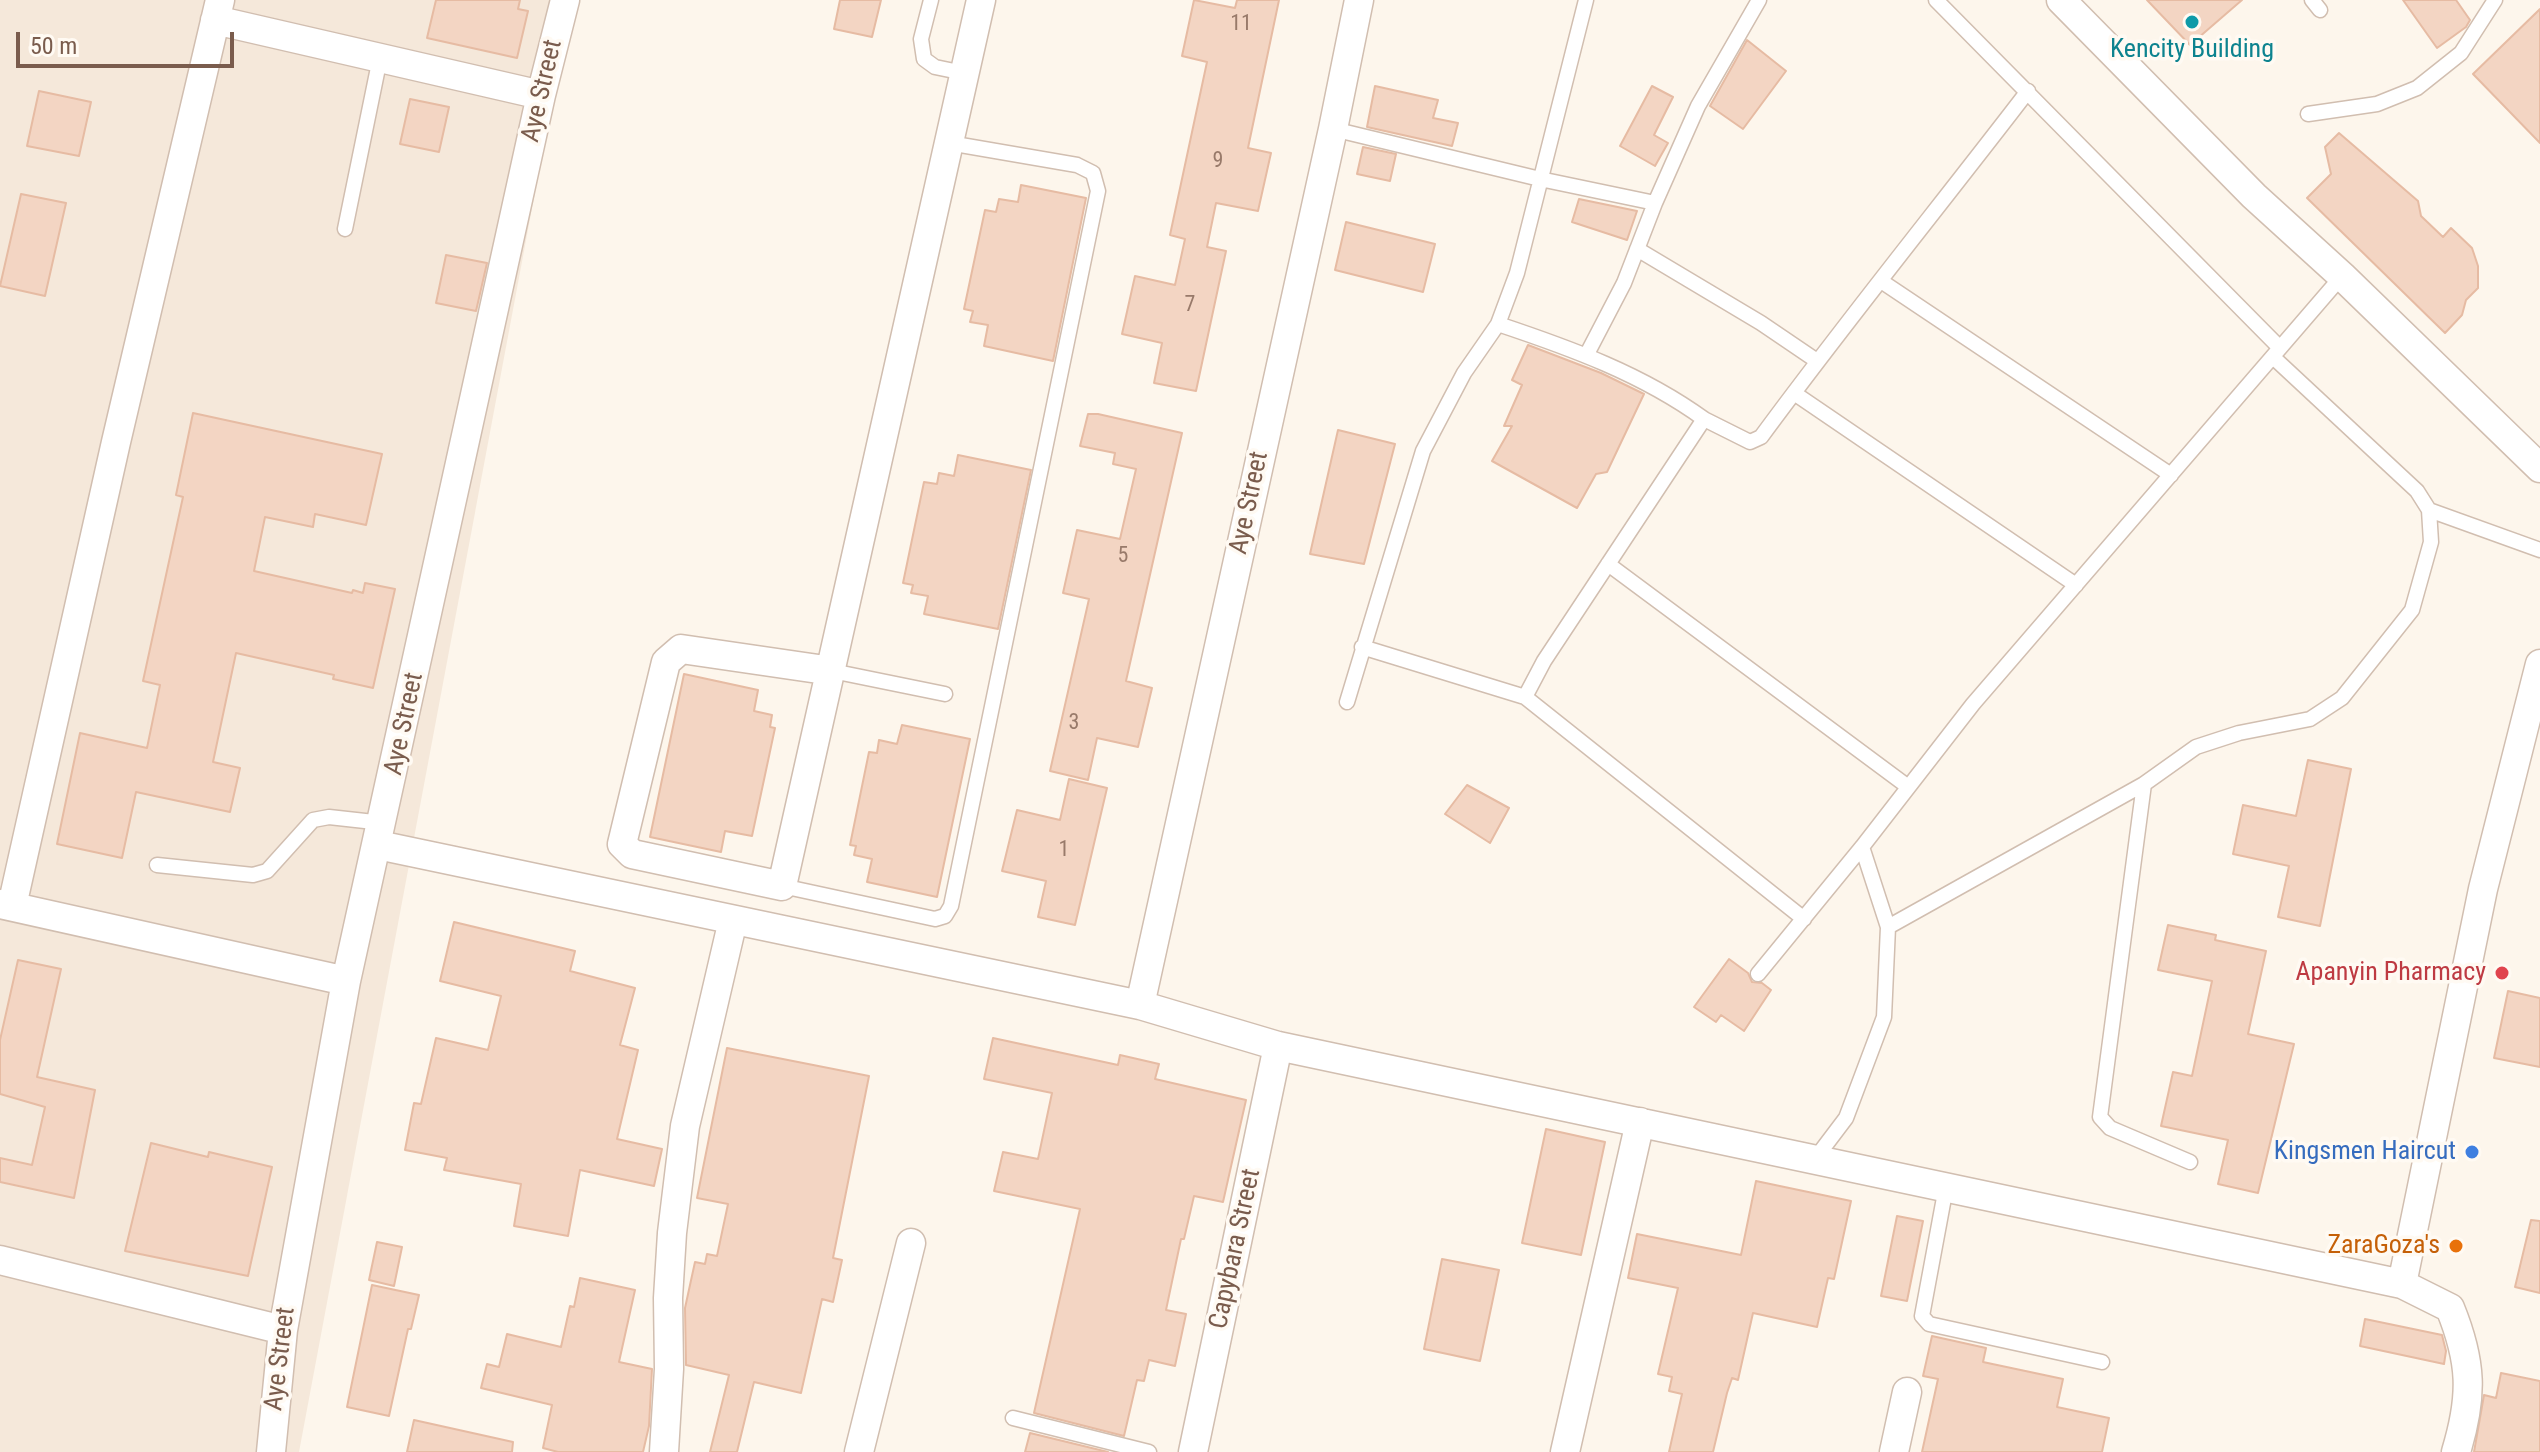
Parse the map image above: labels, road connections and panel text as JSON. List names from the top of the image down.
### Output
{
  "streets": {
    "street": ["Aye Street", "Capybara Street"]
  },
  "places": [
    "Kencity Building",
    "Apanyin Pharmacy",
    "Kingsmen Haircut",
    "ZaraGoza's"
  ],
  "house_numbers": [
    "11",
    "9",
    "7",
    "5",
    "3",
    "1"
  ],
  "scale_bar": "50 m"
}
